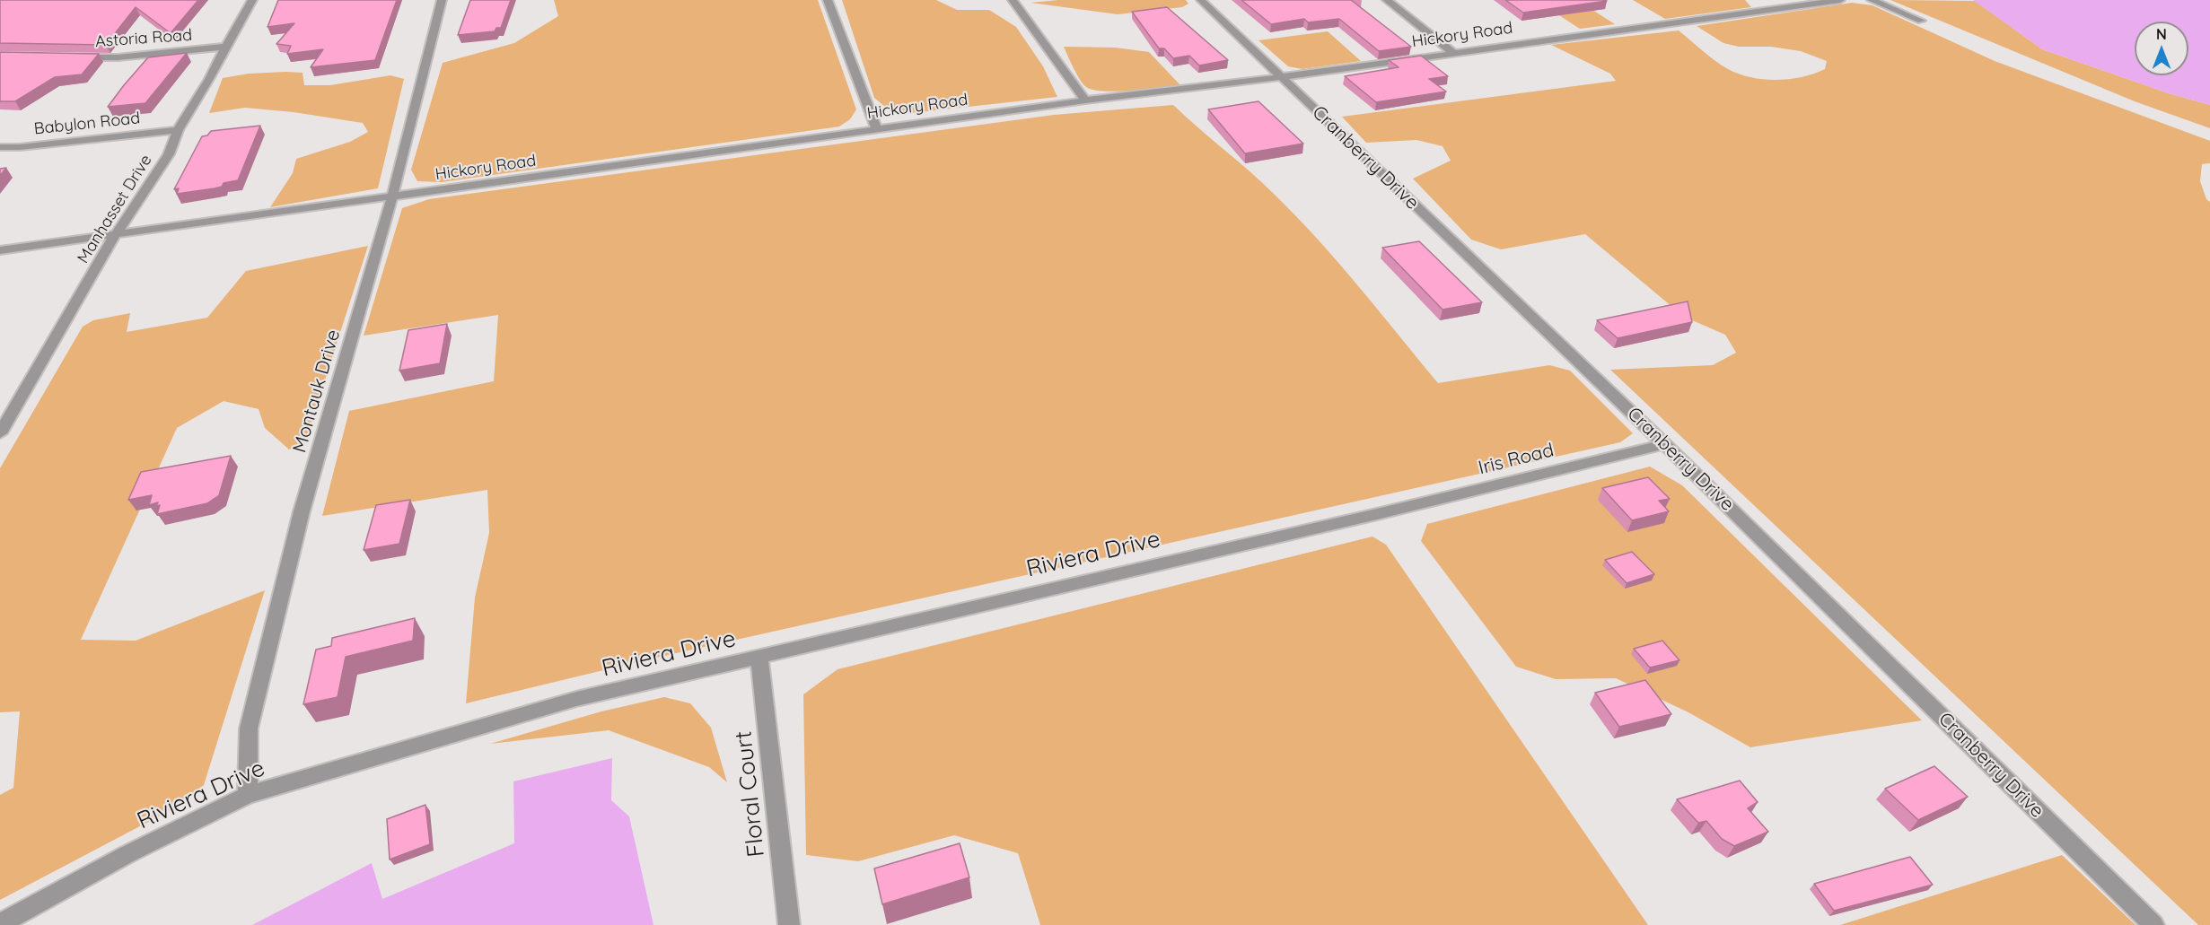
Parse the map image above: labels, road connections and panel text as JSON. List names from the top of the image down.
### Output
{
  "streets": {
    "street": [
      "Hickory Road",
      "Astoria Road",
      "Babylon Road",
      "Cranberry Drive",
      "Manhasset Drive",
      "Montauk Drive",
      "Iris Road",
      "Riviera Drive",
      "Floral Court"
    ]
  },
  "crossings": [
    ["Hickory Road", "Cranberry Drive"],
    ["Hickory Road", "Manhasset Drive"],
    ["Hickory Road", "Montauk Drive"],
    ["Astoria Road", "Manhasset Drive"],
    ["Babylon Road", "Manhasset Drive"],
    ["Cranberry Drive", "Iris Road"],
    ["Montauk Drive", "Riviera Drive"],
    ["Iris Road", "Riviera Drive"],
    ["Riviera Drive", "Floral Court"]
  ],
  "north": "top"
}
